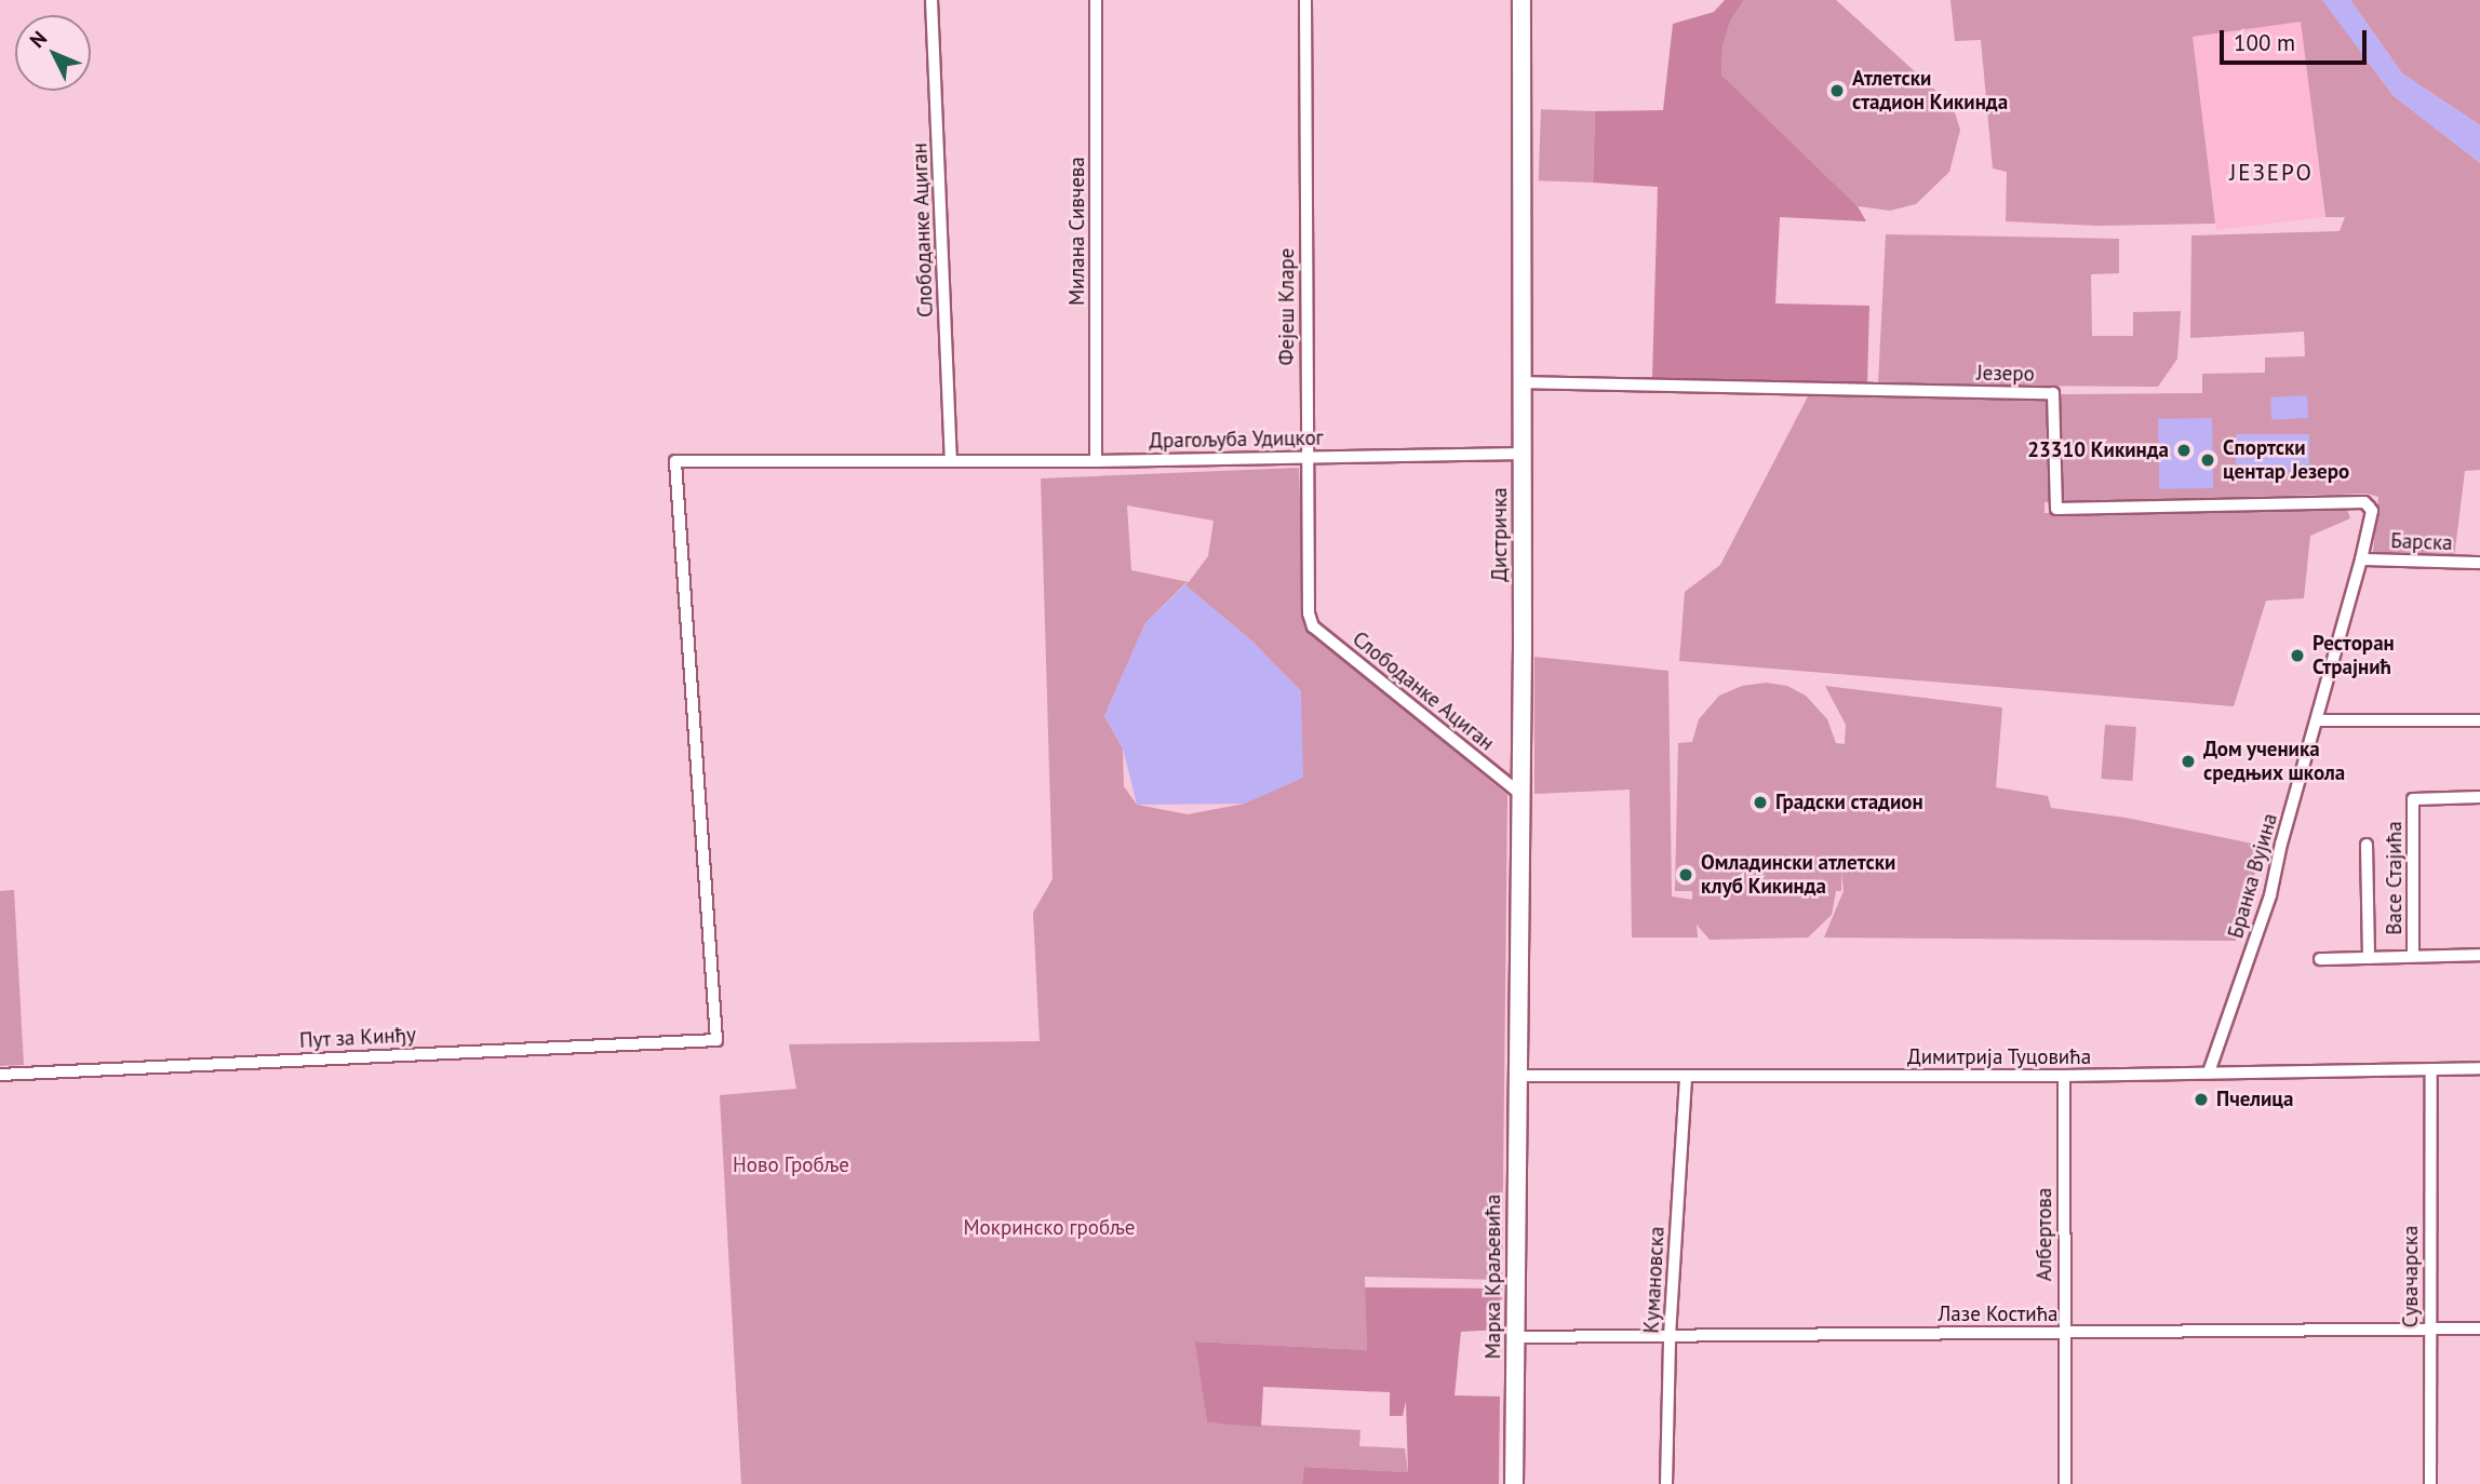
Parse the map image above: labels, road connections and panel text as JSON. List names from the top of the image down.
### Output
{
  "streets": {
    "main road": ["Дистричка", "Марка Краљевића"],
    "street": [
      "Слободанке Ациган",
      "Милана Сивчева",
      "Фејеш Кларе",
      "Језеро",
      "Драгољуба Удицког",
      "Барска",
      "Бранка Вујина",
      "Васе Стајића",
      "Пут за Кинђу",
      "Димитрија Туцовића",
      "Албертова",
      "Сувачарска",
      "Кумановска",
      "Лазе Костића"
    ]
  },
  "crossings": [
    ["Слободанке Ациган", "Фејеш Кларе"],
    ["Слободанке Ациган", "Драгољуба Удицког"],
    ["Слободанке Ациган", "Дистричка"],
    ["Милана Сивчева", "Драгољуба Удицког"],
    ["Фејеш Кларе", "Драгољуба Удицког"],
    ["Језеро", "Дистричка"],
    ["Језеро", "Бранка Вујина"],
    ["Драгољуба Удицког", "Дистричка"],
    ["Драгољуба Удицког", "Пут за Кинђу"],
    ["Дистричка", "Димитрија Туцовића"],
    ["Дистричка", "Марка Краљевића"],
    ["Барска", "Бранка Вујина"],
    ["Бранка Вујина", "Димитрија Туцовића"],
    ["Димитрија Туцовића", "Албертова"],
    ["Димитрија Туцовића", "Марка Краљевића"],
    ["Димитрија Туцовића", "Сувачарска"],
    ["Димитрија Туцовића", "Кумановска"],
    ["Албертова", "Лазе Костића"],
    ["Марка Краљевића", "Лазе Костића"],
    ["Сувачарска", "Лазе Костића"],
    ["Кумановска", "Лазе Костића"]
  ],
  "districts": ["ЈЕЗЕРО"],
  "parks": ["Ново Гробље", "Мокринско гробље"],
  "places": [
    "Атлетски стадион Кикинда",
    "23310 Кикинда",
    "Спортски центар Језеро",
    "Ресторан Страјнић",
    "Дом ученика средњих школа",
    "Градски стадион",
    "Омладински атлетски клуб Кикинда",
    "Пчелица"
  ],
  "scale_bar": "100 m",
  "north": "top left"
}
